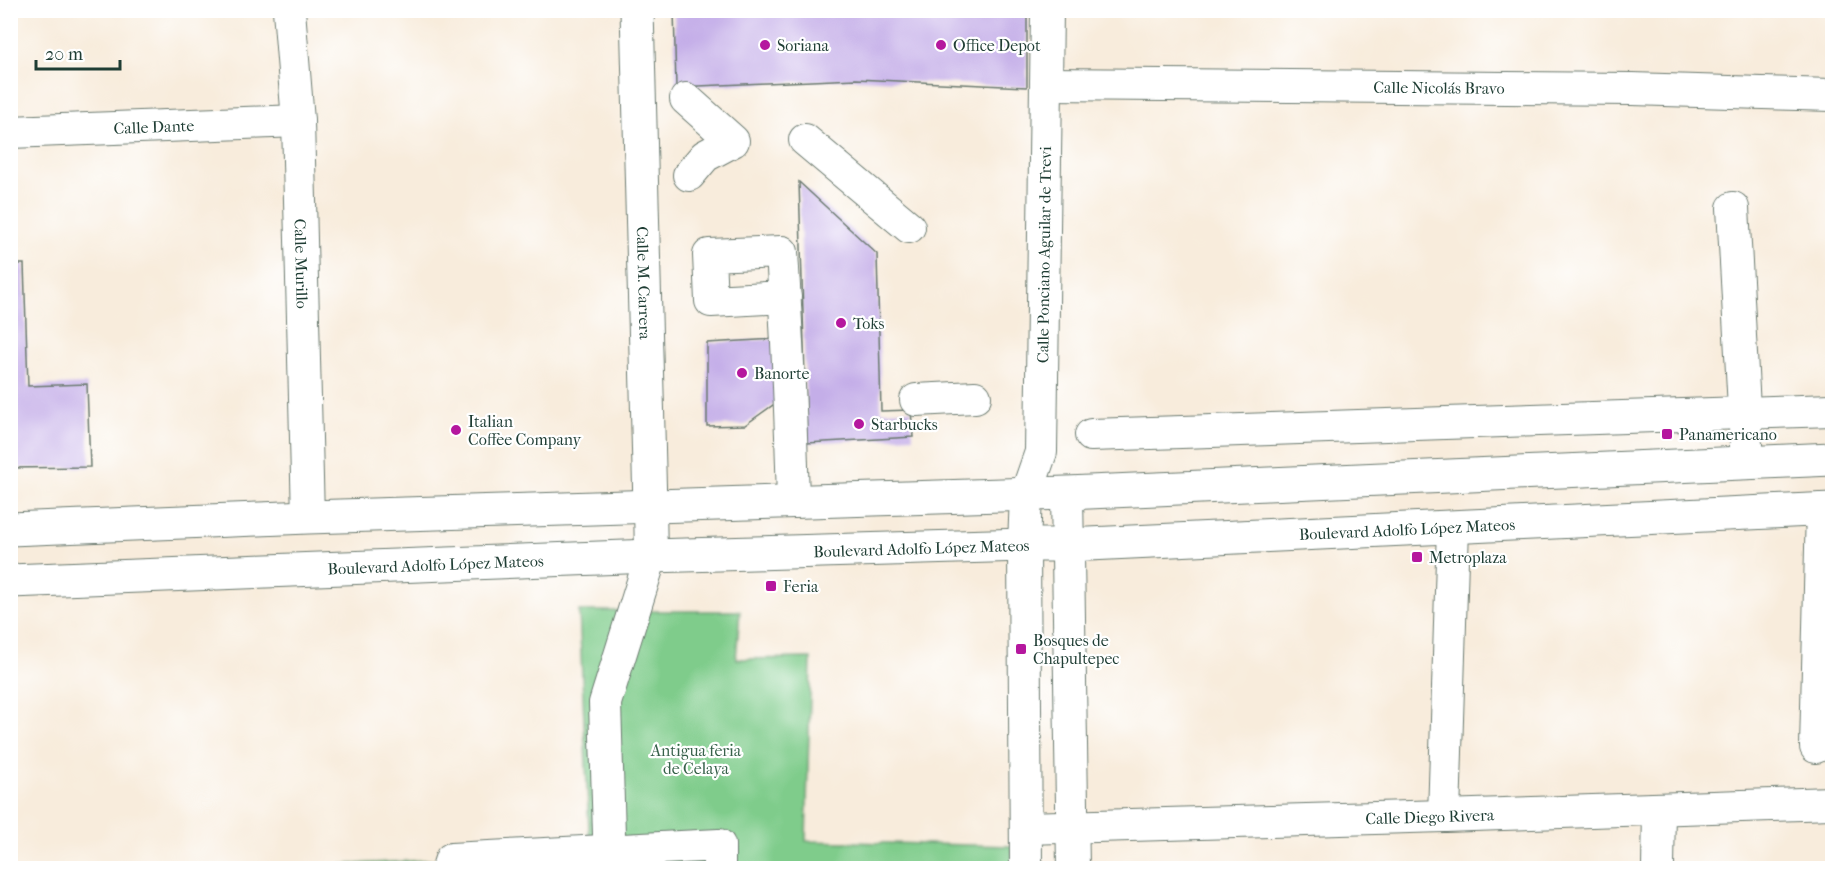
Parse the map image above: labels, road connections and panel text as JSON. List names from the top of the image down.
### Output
{
  "streets": {
    "main road": ["Calle M. Carrera", "Boulevard Adolfo López Mateos"],
    "street": [
      "Calle Nicolás Bravo",
      "Calle Dante",
      "Calle Ponciano Aguilar de Trevi",
      "Calle Murillo",
      "Calle Diego Rivera"
    ]
  },
  "crossings": [
    ["Calle Nicolás Bravo", "Calle Ponciano Aguilar de Trevi"],
    ["Calle Dante", "Calle Murillo"],
    ["Calle Ponciano Aguilar de Trevi", "Boulevard Adolfo López Mateos"],
    ["Calle Ponciano Aguilar de Trevi", "Calle Diego Rivera"],
    ["Calle M. Carrera", "Boulevard Adolfo López Mateos"]
  ],
  "parks": ["Antigua feria de Celaya"],
  "places": {
    "other": [
      "Soriana",
      "Office Depot",
      "Toks",
      "Banorte",
      "Starbucks",
      "Italian Coffee Company"
    ],
    "transit": [
      "Panamericano",
      "Metroplaza",
      "Feria",
      "Bosques de Chapultepec"
    ]
  },
  "scale_bar": "20 m"
}
